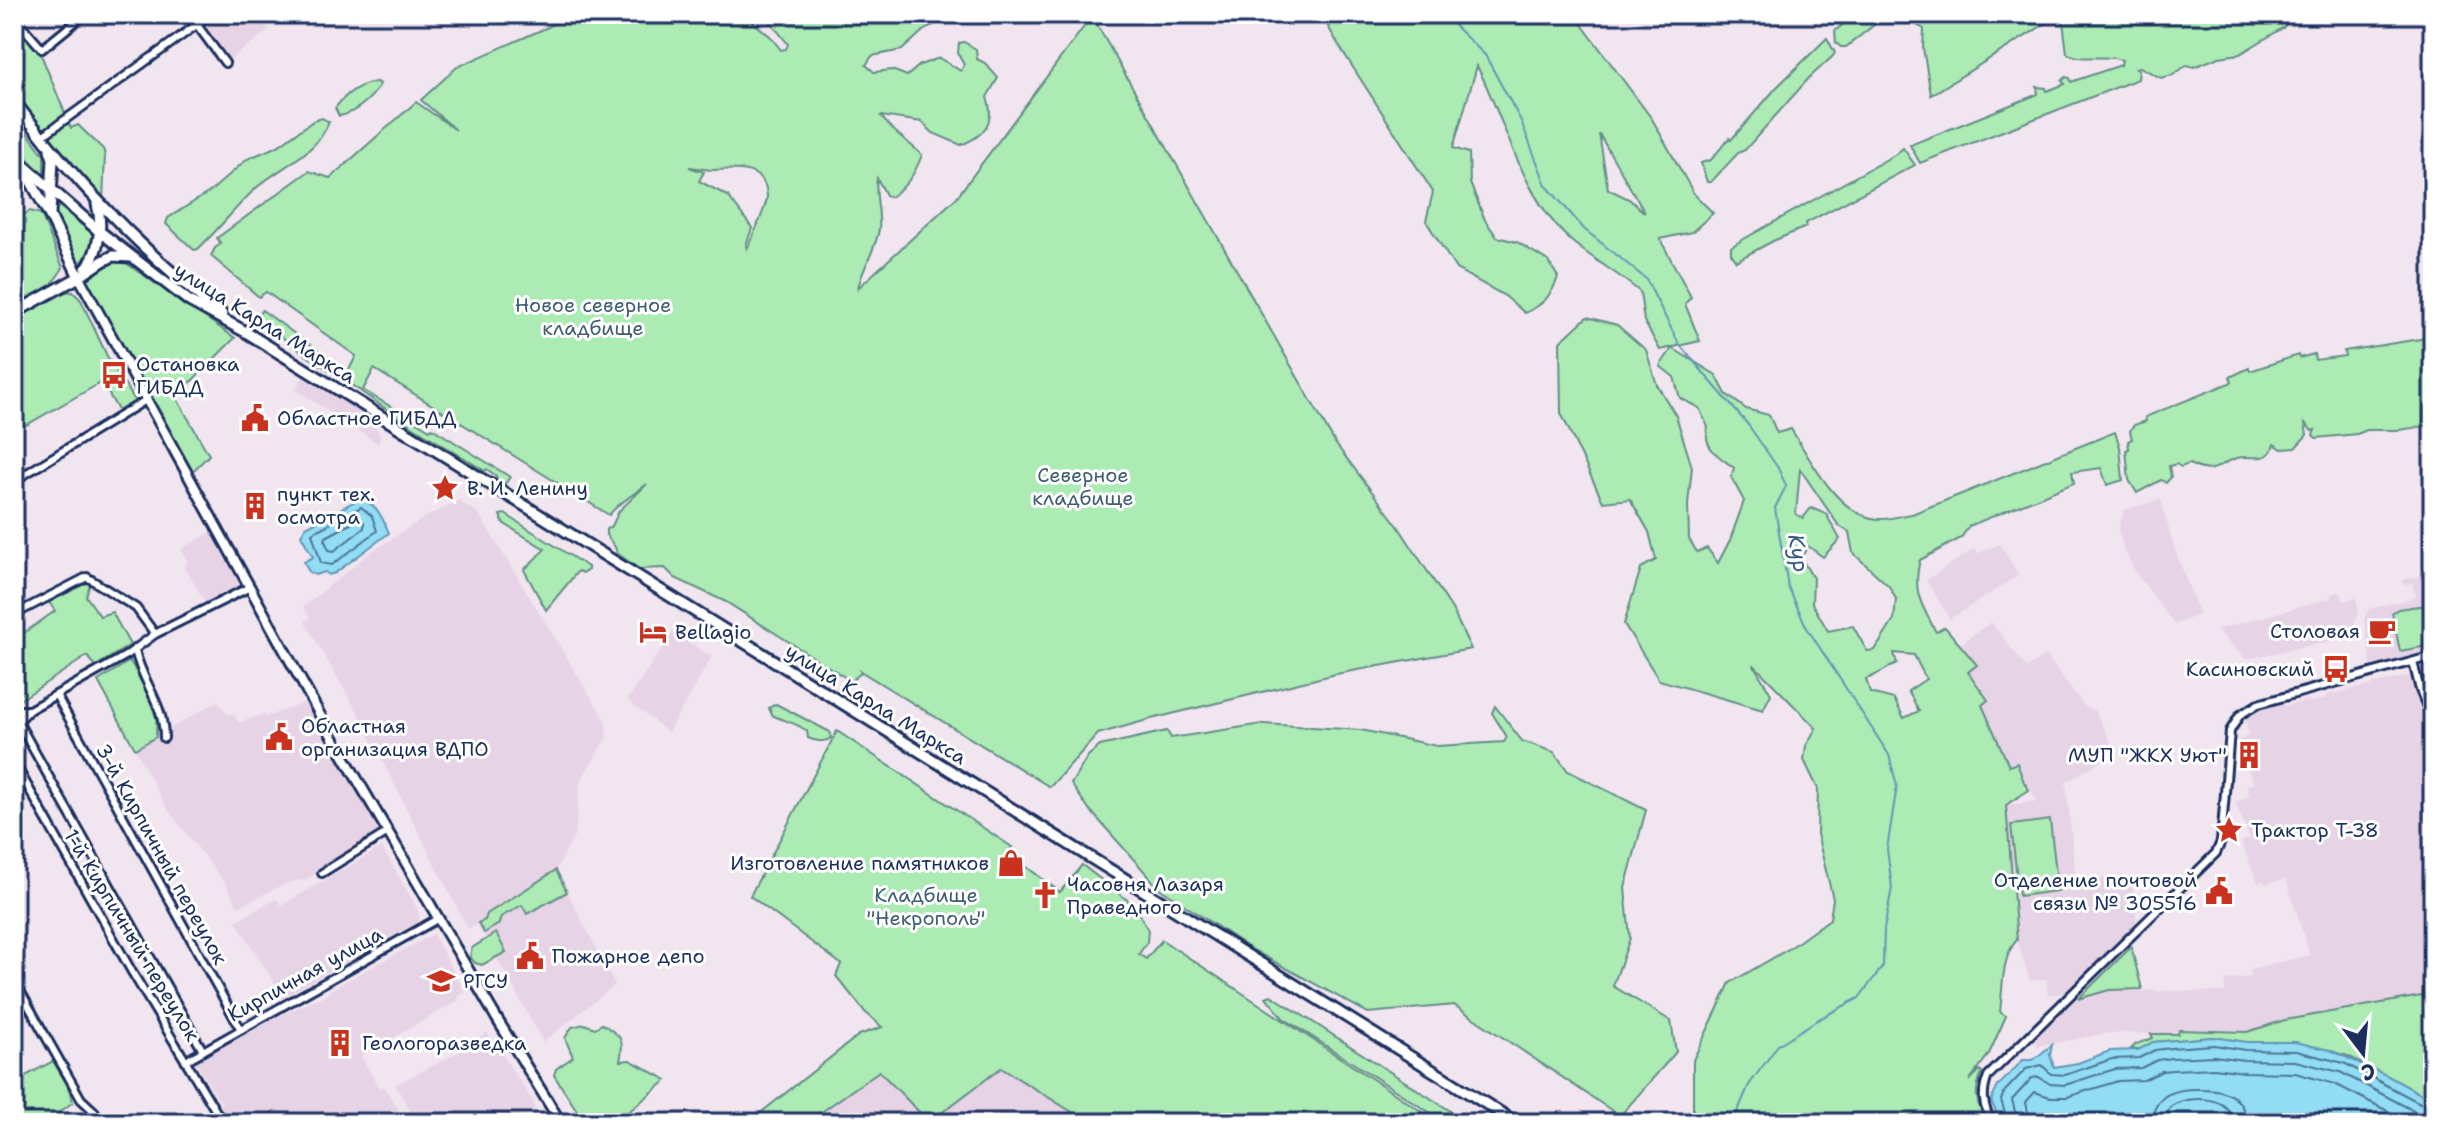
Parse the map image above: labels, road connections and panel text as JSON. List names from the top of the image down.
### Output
{
  "streets": {
    "main road": ["улица Карла Маркса"],
    "street": ["3-й Кирпичный переулок", "1-й Кирпичный переулок", "Кирпичная улица"]
  },
  "crossings": [
    ["3-й Кирпичный переулок", "Кирпичная улица"],
    ["1-й Кирпичный переулок", "Кирпичная улица"]
  ],
  "water": ["Кур"],
  "parks": ["Новое северное кладбище", "Северное кладбище", "Кладбище \"Некрополь\""],
  "places": {
    "bus stop": ["Остановка ГИБДД", "Касиновский"],
    "public building": [
      "Областное ГИБДД",
      "Областная организация ВДПО",
      "Отделение почтовой связи № 305516",
      "Пожарное депо"
    ],
    "place": ["В. И. Ленину", "Трактор Т-38"],
    "building": ["пункт тех. осмотра", "МУП \"ЖКХ Уют\"", "Геологоразведка"],
    "cafe": ["Столовая"],
    "hotel": ["Bellagio"],
    "shop": ["Изготовление памятников"],
    "church": ["Часовня Лазаря Праведного"],
    "school or university": ["РГСУ"]
  },
  "north": "bottom"
}
